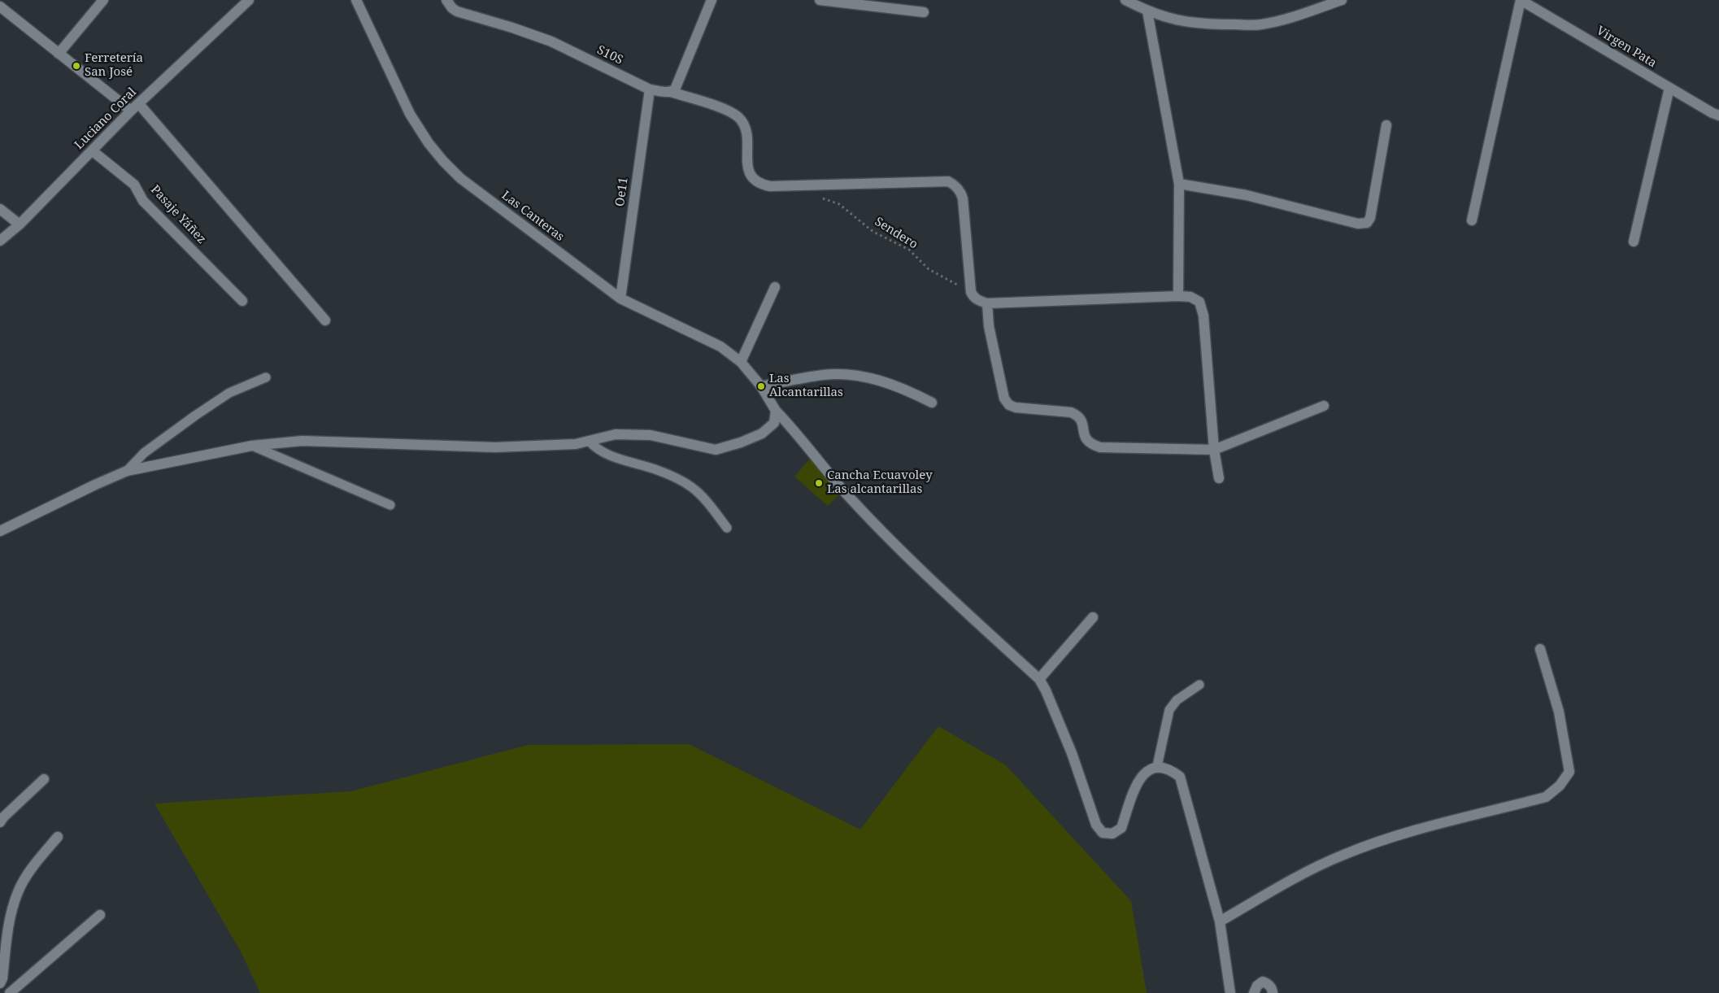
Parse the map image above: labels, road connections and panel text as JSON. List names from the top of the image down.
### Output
{
  "streets": {
    "street": [
      "Virgen Pata",
      "S10S",
      "Luciano Coral",
      "Oe11",
      "Pasaje Yáñez",
      "Las Canteras"
    ],
    "path": ["Sendero"]
  },
  "crossings": [
    ["S10S", "Oe11"],
    ["S10S", "Sendero"],
    ["Luciano Coral", "Pasaje Yáñez"],
    ["Oe11", "Las Canteras"]
  ],
  "places": ["Ferretería San José", "Las Alcantarillas", "Cancha Ecuavoley Las alcantarillas"]
}
